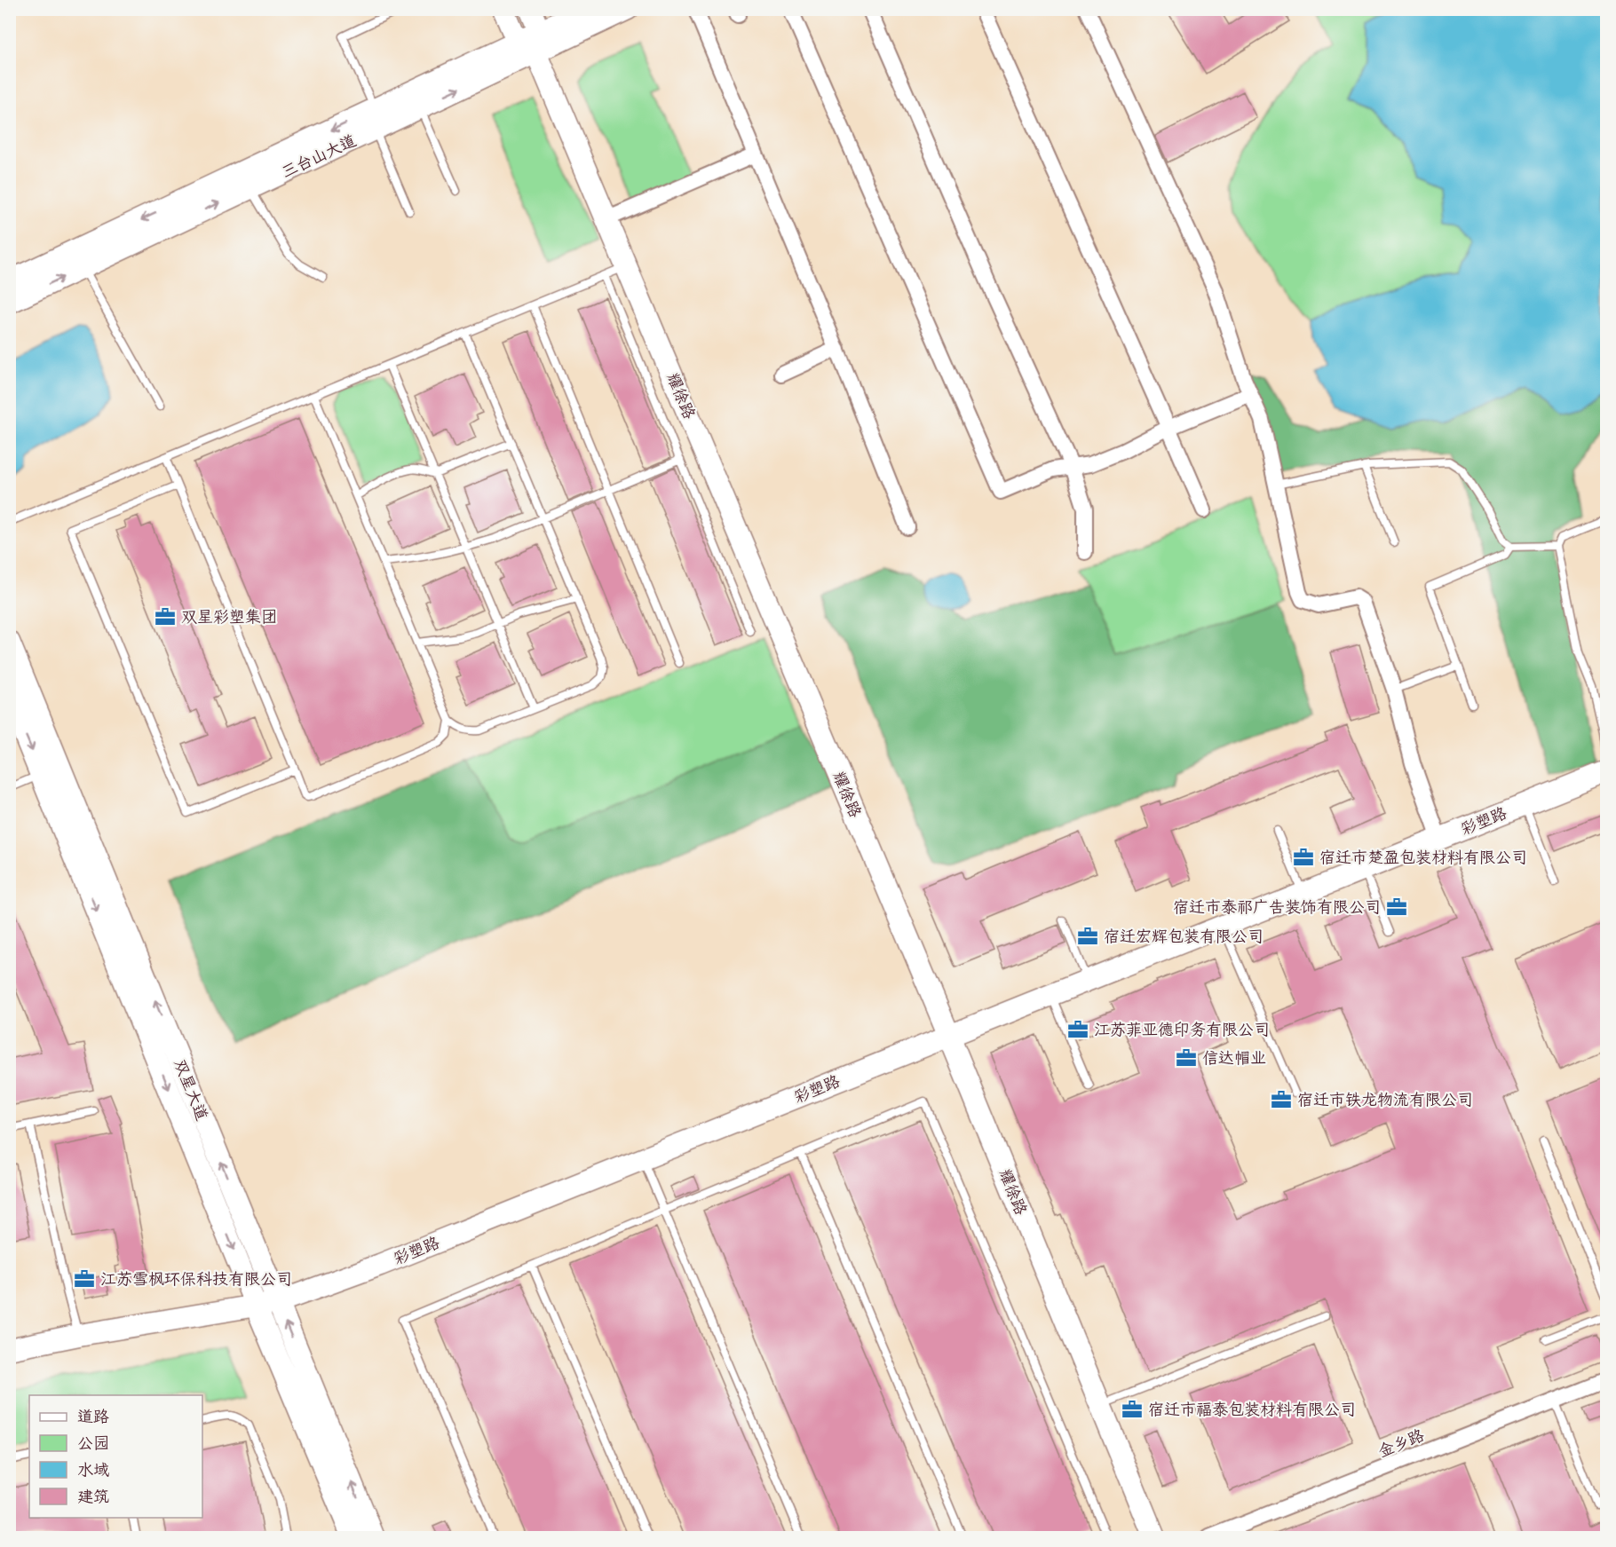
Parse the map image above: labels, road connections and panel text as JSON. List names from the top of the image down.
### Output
{
  "streets": {
    "street": [
      "三台山大道",
      "耀徐路",
      "彩塑路",
      "双星大道",
      "金乡路"
    ]
  },
  "crossings": [
    ["三台山大道", "耀徐路"],
    ["耀徐路", "彩塑路"],
    ["彩塑路", "双星大道"]
  ],
  "places": {
    "office": [
      "双星彩塑集团",
      "宿迁市楚盈包装材料有限公司",
      "宿迁市泰祁广告装饰有限公司",
      "宿迁宏辉包装有限公司",
      "江苏菲亚德印务有限公司",
      "信达帽业",
      "宿迁市铁龙物流有限公司",
      "江苏雪枫环保科技有限公司",
      "宿迁市福泰包装材料有限公司"
    ]
  },
  "legend": [
    "道路",
    "公园",
    "水域",
    "建筑"
  ]
}
